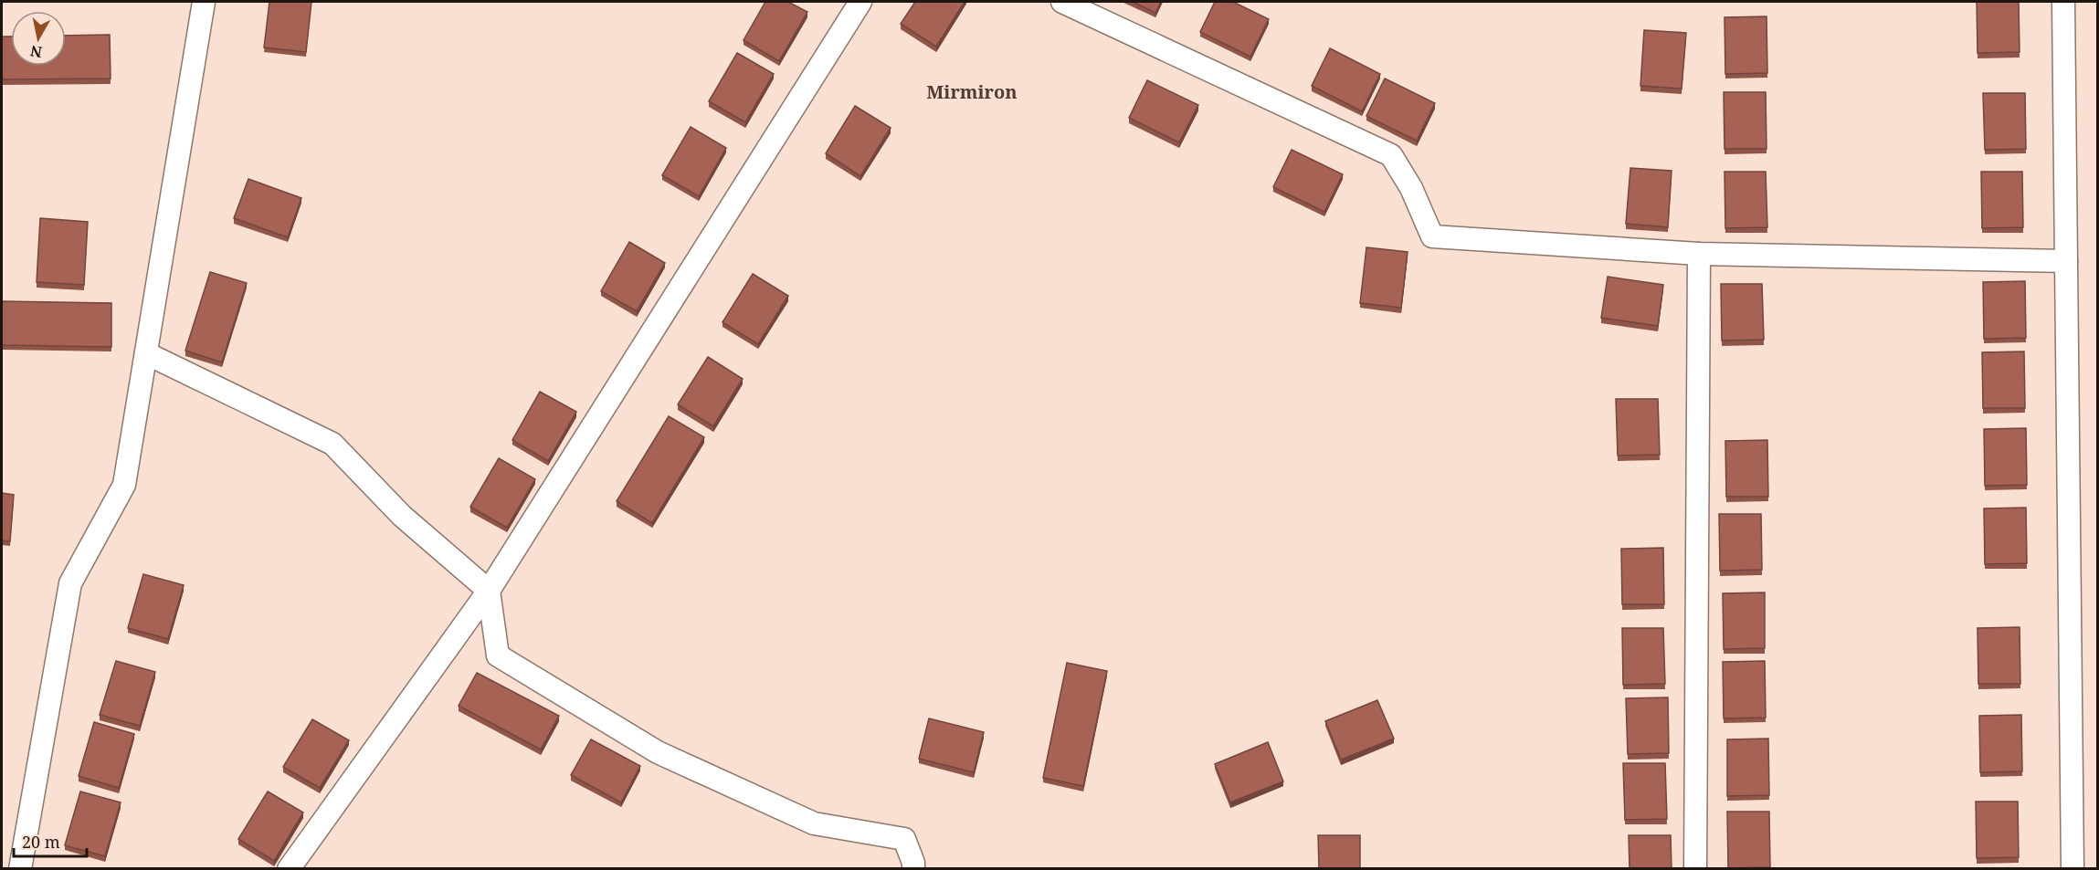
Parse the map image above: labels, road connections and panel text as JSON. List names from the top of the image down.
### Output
{
  "districts": ["Mirmiron"],
  "scale_bar": "20 m",
  "north": "bottom"
}
